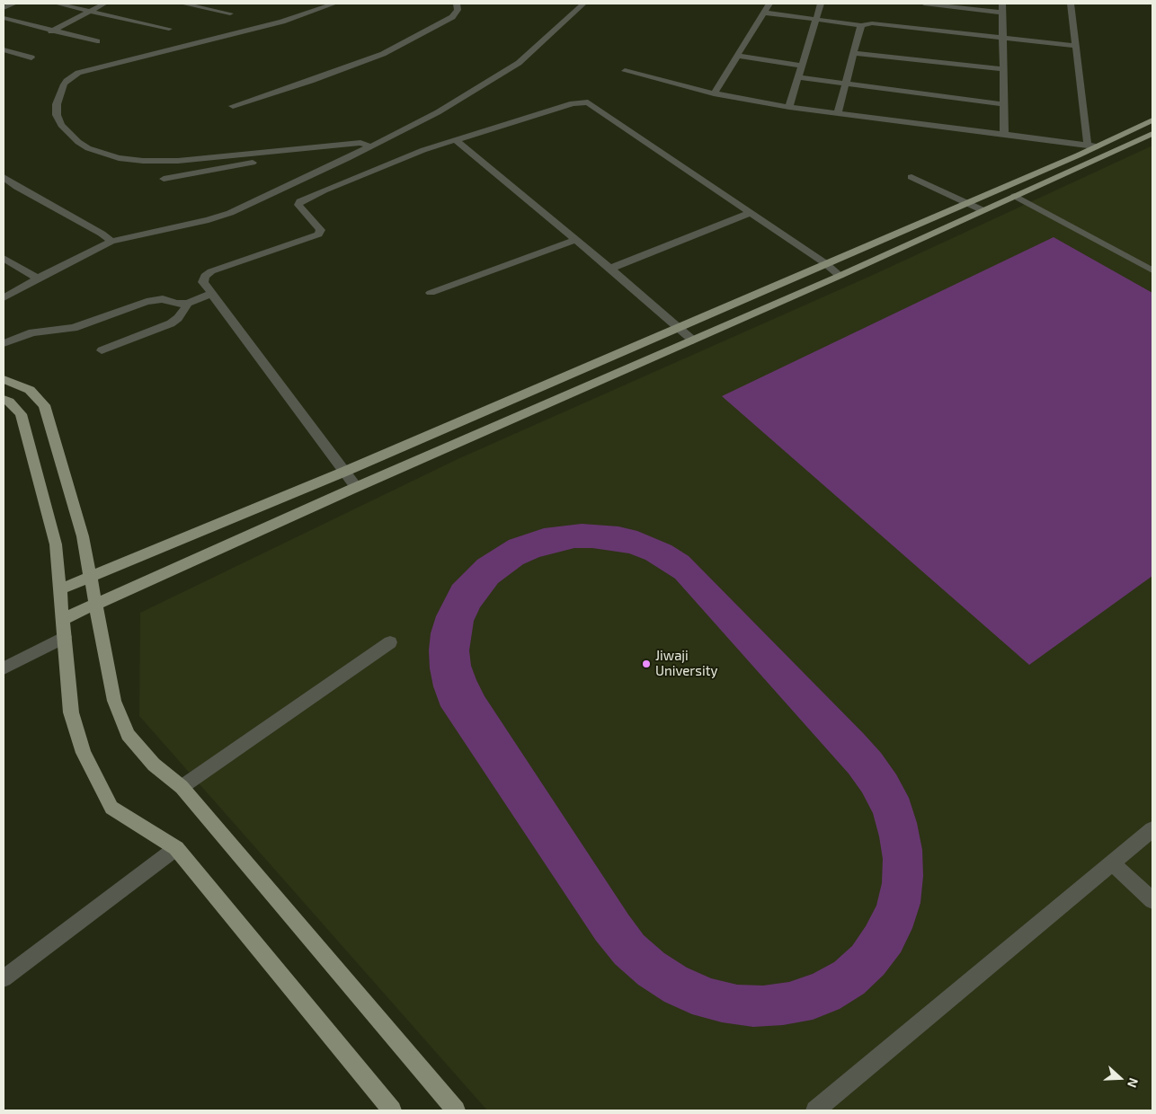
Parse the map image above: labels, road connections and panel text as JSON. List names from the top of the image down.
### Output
{
  "places": ["Jiwaji University"],
  "north": "right"
}
